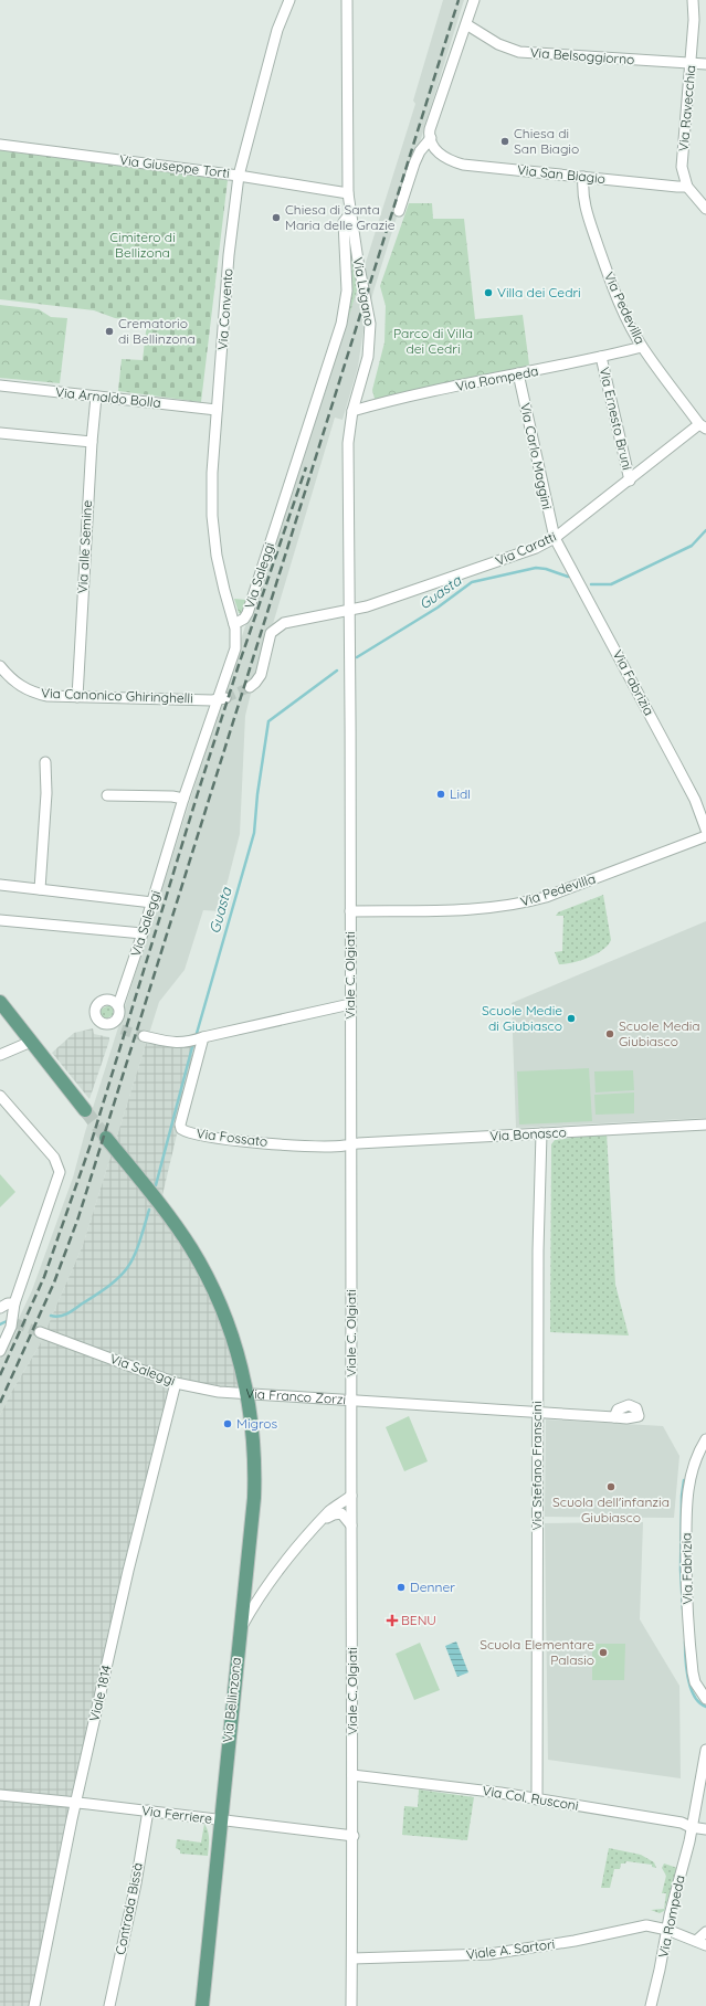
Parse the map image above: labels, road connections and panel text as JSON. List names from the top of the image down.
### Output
{
  "streets": {
    "main road": ["Via Franco Zorzi", "Via Bellinzona"],
    "street": [
      "Via Belsoggiorno",
      "Via Ravecchia",
      "Via Giuseppe Torti",
      "Via San Biagio",
      "Via Lugano",
      "Via Pedevilla",
      "Via Convento",
      "Via Rompeda",
      "Via Arnaldo Bolla",
      "Via Ernesto Bruni",
      "Via Carlo Maggini",
      "Via alle Semine",
      "Via Caratti",
      "Via Saleggi",
      "Via Fabrizia",
      "Via Canonico Ghiringhelli",
      "Viale C. Olgiati",
      "Via Bonasco",
      "Via Fossato",
      "Via Stefano Franscini",
      "Viale 1814",
      "Via Col. Rusconi",
      "Via Ferriere",
      "Contrada Bissà",
      "Viale A. Sartori"
    ]
  },
  "crossings": [
    ["Via Belsoggiorno", "Via Ravecchia"],
    ["Via Ravecchia", "Via San Biagio"],
    ["Via Giuseppe Torti", "Via Lugano"],
    ["Via Giuseppe Torti", "Via Convento"],
    ["Via San Biagio", "Via Pedevilla"],
    ["Via Lugano", "Via Rompeda"],
    ["Via Lugano", "Via Caratti"],
    ["Via Lugano", "Via Saleggi"],
    ["Via Lugano", "Viale C. Olgiati"],
    ["Via Pedevilla", "Via Rompeda"],
    ["Via Pedevilla", "Via Caratti"],
    ["Via Pedevilla", "Viale C. Olgiati"],
    ["Via Convento", "Via Arnaldo Bolla"],
    ["Via Convento", "Via Saleggi"],
    ["Via Rompeda", "Via Ernesto Bruni"],
    ["Via Rompeda", "Via Carlo Maggini"],
    ["Via Rompeda", "Via Col. Rusconi"],
    ["Via Rompeda", "Viale A. Sartori"],
    ["Via Arnaldo Bolla", "Via alle Semine"],
    ["Via Ernesto Bruni", "Via Caratti"],
    ["Via Carlo Maggini", "Via Caratti"],
    ["Via Carlo Maggini", "Via Fabrizia"],
    ["Via alle Semine", "Via Canonico Ghiringhelli"],
    ["Via Caratti", "Via Fabrizia"],
    ["Via Saleggi", "Via Canonico Ghiringhelli"],
    ["Via Saleggi", "Via Franco Zorzi"],
    ["Via Saleggi", "Viale 1814"],
    ["Via Saleggi", "Via Bellinzona"],
    ["Viale C. Olgiati", "Via Bonasco"],
    ["Viale C. Olgiati", "Via Fossato"],
    ["Viale C. Olgiati", "Via Franco Zorzi"],
    ["Viale C. Olgiati", "Via Col. Rusconi"],
    ["Viale C. Olgiati", "Via Ferriere"],
    ["Viale C. Olgiati", "Viale A. Sartori"],
    ["Via Bonasco", "Via Fossato"],
    ["Via Bonasco", "Via Stefano Franscini"],
    ["Via Franco Zorzi", "Via Stefano Franscini"],
    ["Via Franco Zorzi", "Via Bellinzona"],
    ["Via Stefano Franscini", "Via Col. Rusconi"],
    ["Viale 1814", "Via Ferriere"],
    ["Via Bellinzona", "Via Ferriere"],
    ["Via Ferriere", "Contrada Bissà"]
  ],
  "water": ["Guasta"],
  "parks": ["Cimitero di Bellizona", "Parco di Villa dei Cedri"],
  "places": {
    "other": [
      "Chiesa di San Biagio",
      "Chiesa di Santa Maria delle Grazie",
      "Villa dei Cedri",
      "Crematorio di Bellinzona",
      "Lidl",
      "Scuole Medie di Giubiasco",
      "Scuole Media Giubiasco",
      "Migros",
      "Scuola dell'infanzia Giubiasco",
      "Denner",
      "Scuola Elementare Palasio"
    ],
    "health": ["BENU"]
  }
}
